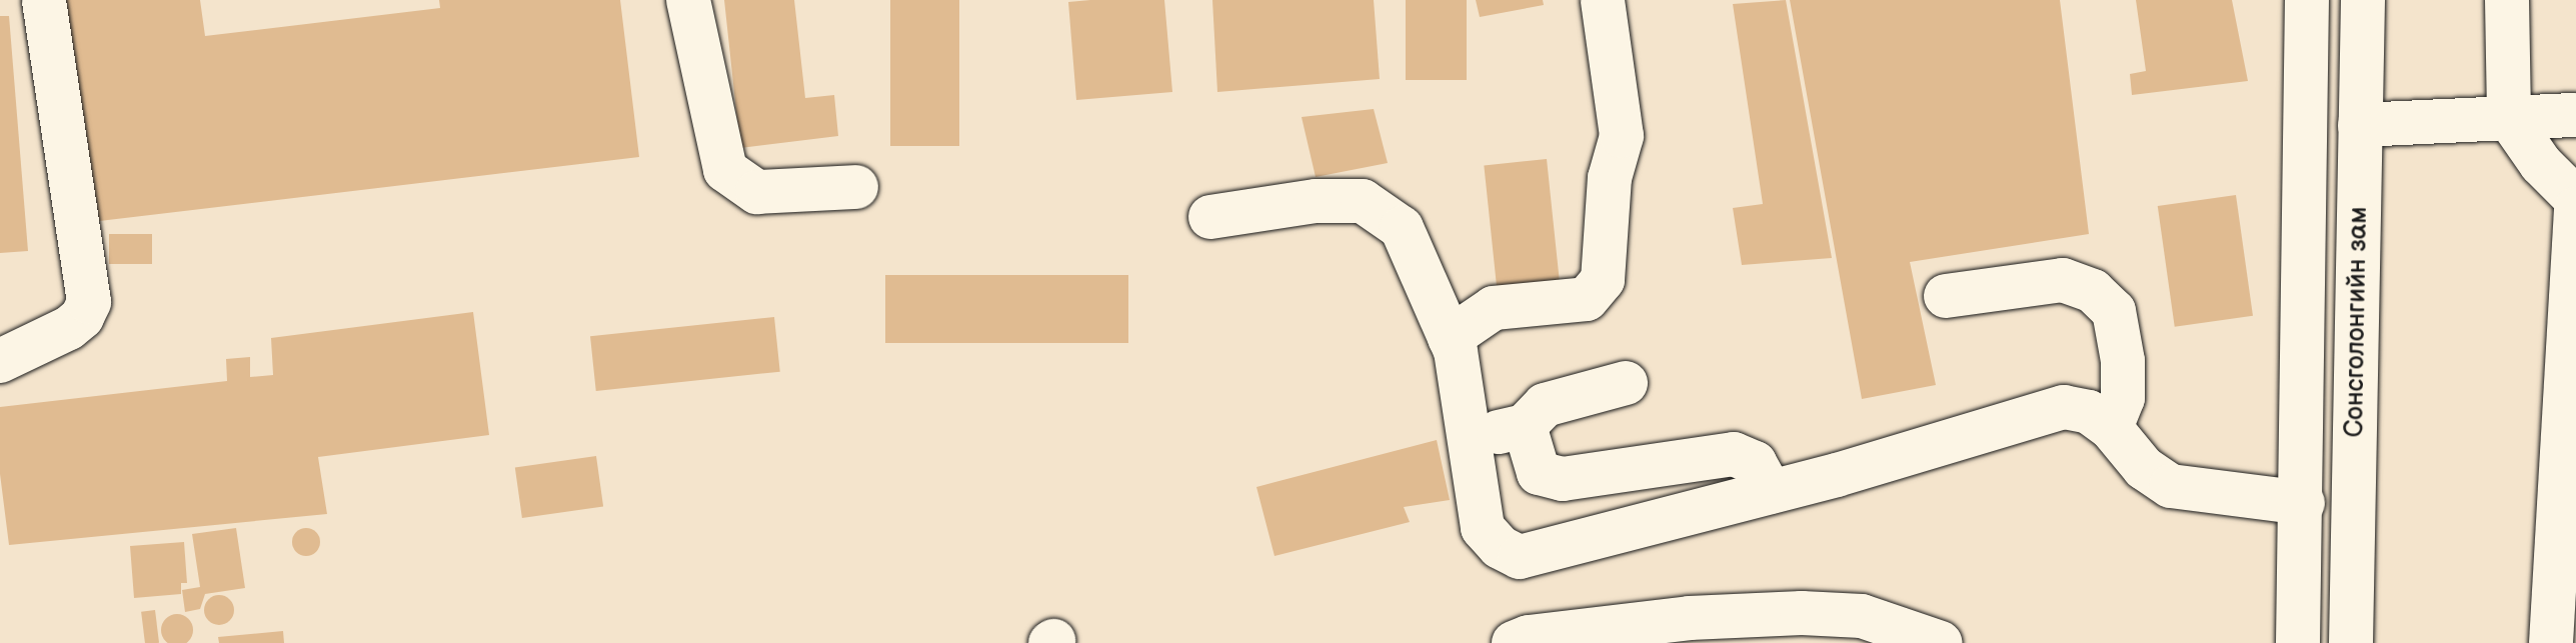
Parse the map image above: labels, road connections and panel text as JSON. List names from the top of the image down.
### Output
{
  "streets": {
    "main road": ["Сонсголонгийн зам"]
  }
}
